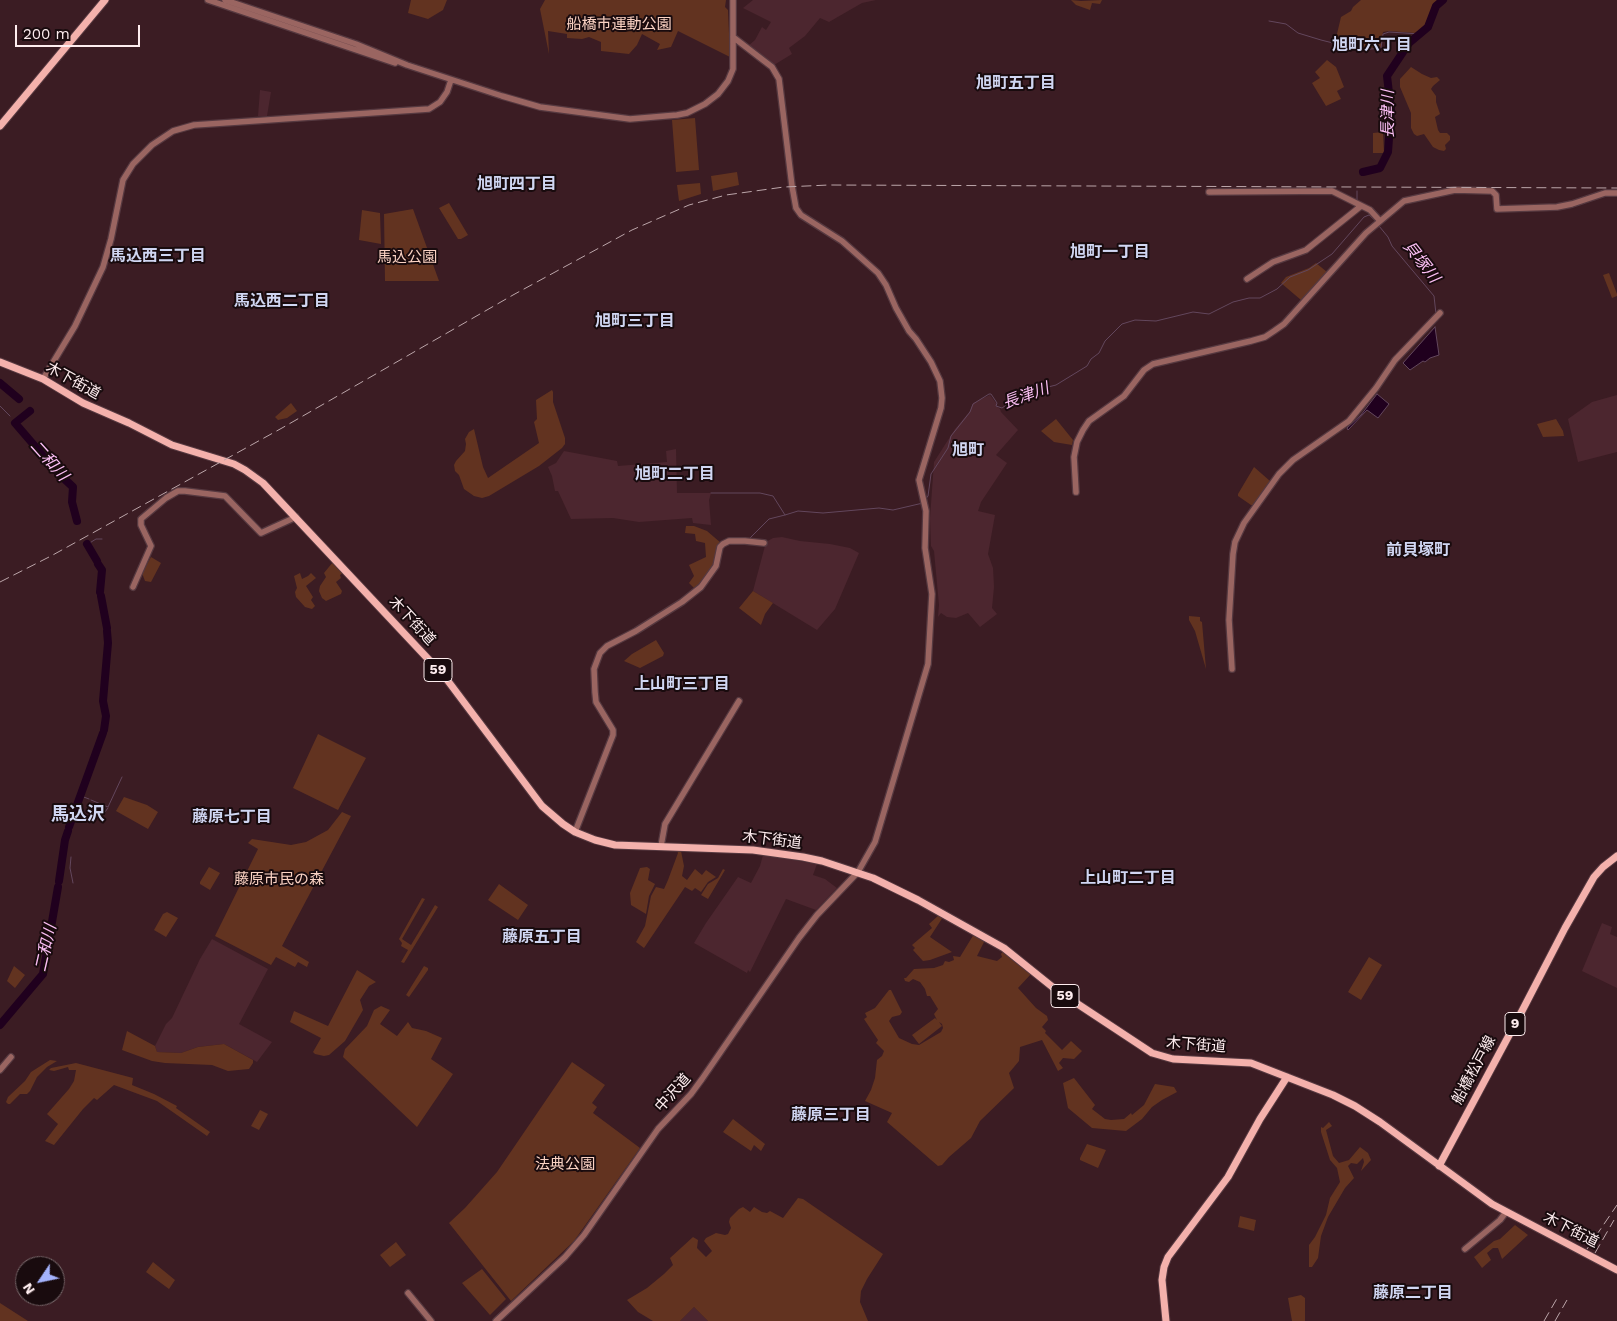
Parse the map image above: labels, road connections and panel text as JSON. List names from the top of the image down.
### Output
{
  "streets": {
    "main road": [
      "木下街道",
      "59",
      "9",
      "船橋松戸線"
    ],
    "street": ["中沢道"]
  },
  "crossings": [
    ["木下街道", "船橋松戸線"],
    ["木下街道", "中沢道"]
  ],
  "districts": [
    "旭町六丁目",
    "旭町五丁目",
    "旭町四丁目",
    "旭町一丁目",
    "馬込西三丁目",
    "馬込西二丁目",
    "旭町三丁目",
    "旭町",
    "旭町二丁目",
    "前貝塚町",
    "上山町三丁目",
    "馬込沢",
    "藤原七丁目",
    "上山町二丁目",
    "藤原五丁目",
    "藤原三丁目",
    "藤原二丁目"
  ],
  "water": ["長津川", "貝塚川", "二和川"],
  "parks": [
    "船橋市運動公園",
    "馬込公園",
    "藤原市民の森",
    "法典公園"
  ],
  "scale_bar": "200 m",
  "north": "bottom left"
}
